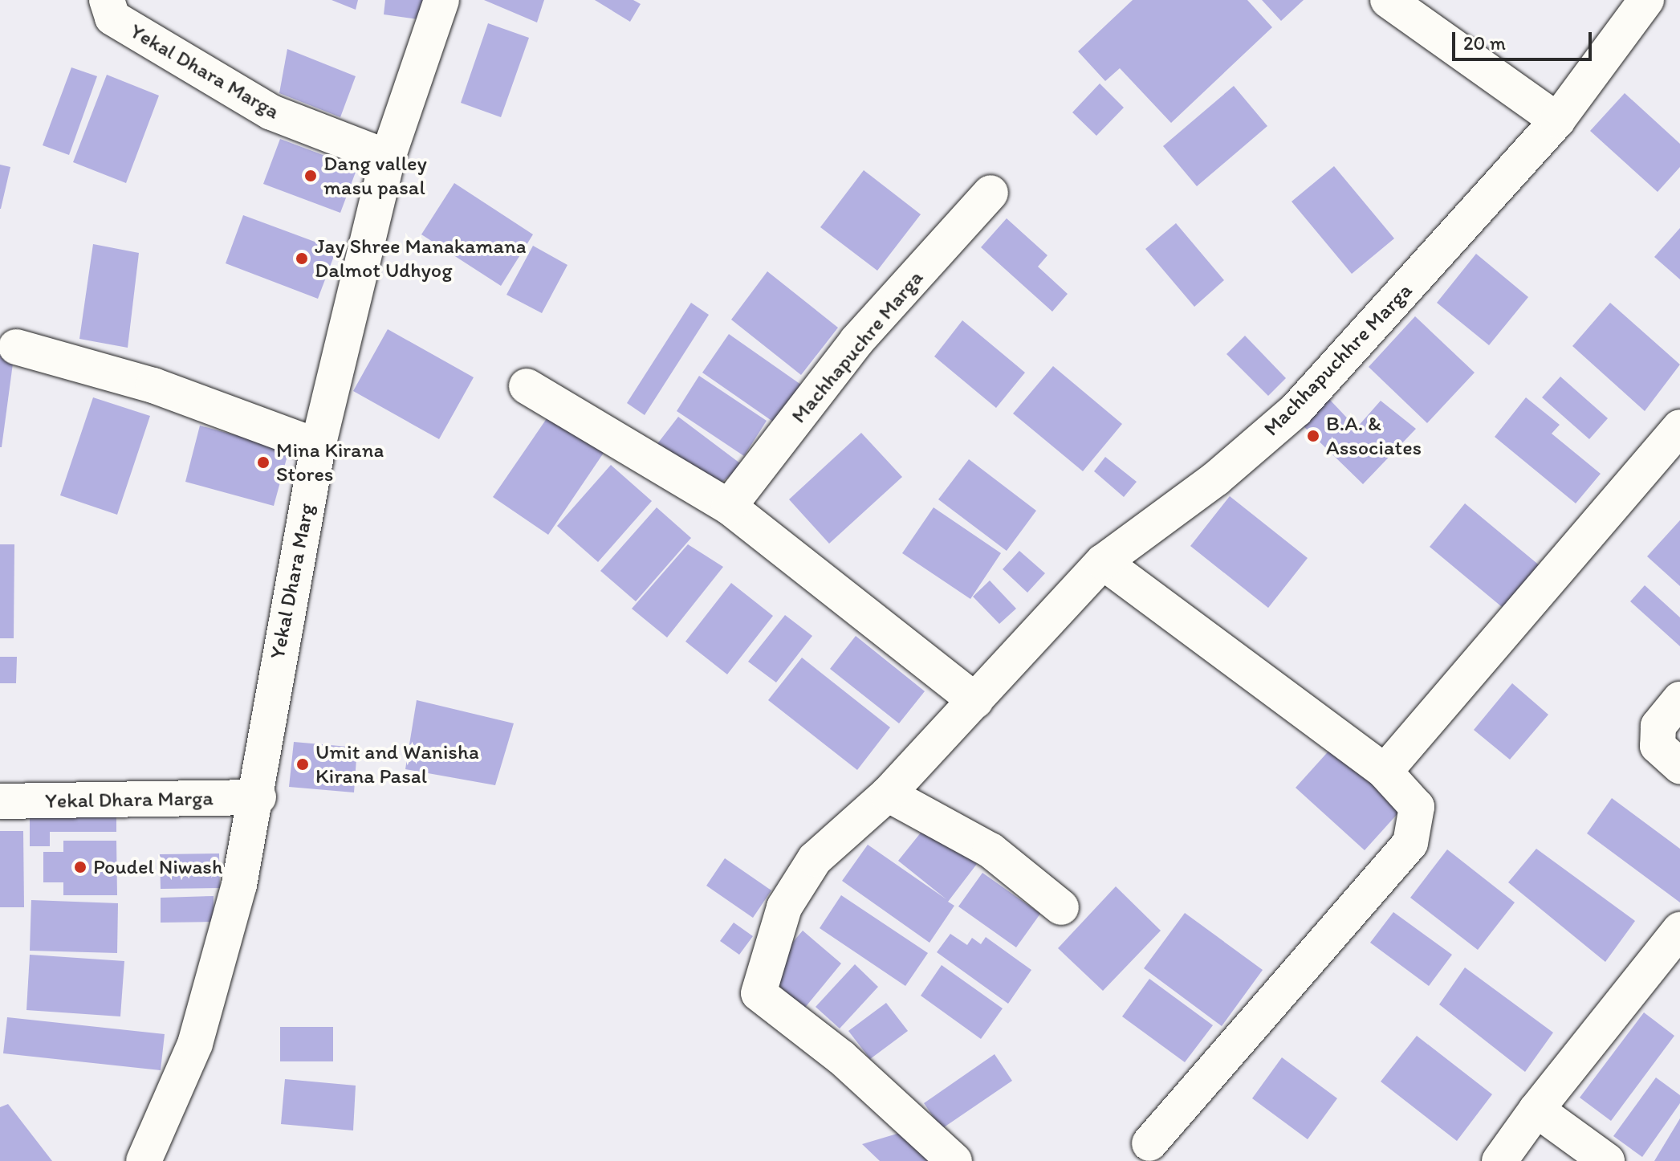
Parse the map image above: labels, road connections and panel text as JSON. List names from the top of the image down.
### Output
{
  "streets": {
    "street": [
      "Yekal Dhara Marga",
      "Machhapuchre Marga",
      "Machhapuchhre Marga",
      "Yekal Dhara Marg"
    ]
  },
  "crossings": [
    ["Yekal Dhara Marga", "Yekal Dhara Marg"]
  ],
  "places": [
    "Dang valley masu pasal",
    "Jay Shree Manakamana Dalmot Udhyog",
    "B.A. & Associates",
    "Mina Kirana Stores",
    "Umit and Wanisha Kirana Pasal",
    "Poudel Niwash"
  ],
  "scale_bar": "20 m"
}
